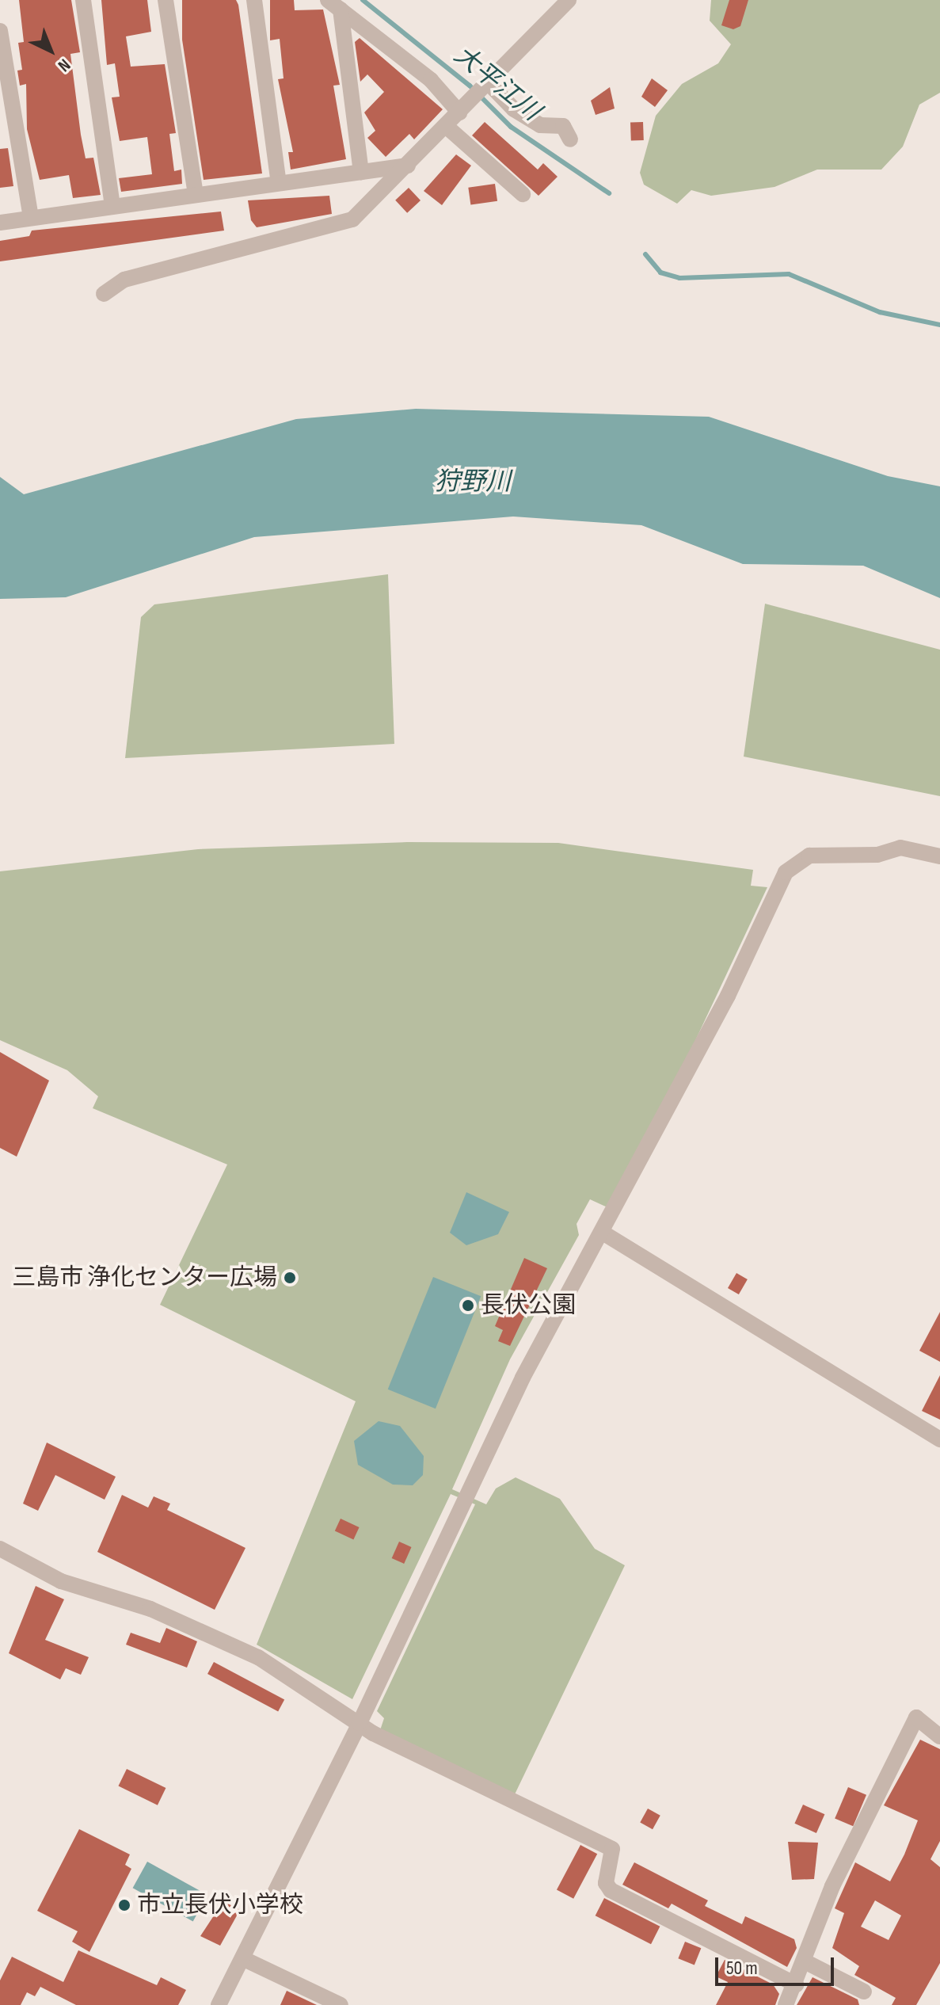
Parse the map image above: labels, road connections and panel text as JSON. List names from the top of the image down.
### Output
{
  "water": ["大平江川", "狩野川"],
  "places": ["三島市 浄化センター広場", "長伏公園", "市立長伏小学校"],
  "scale_bar": "50 m",
  "north": "bottom right"
}
